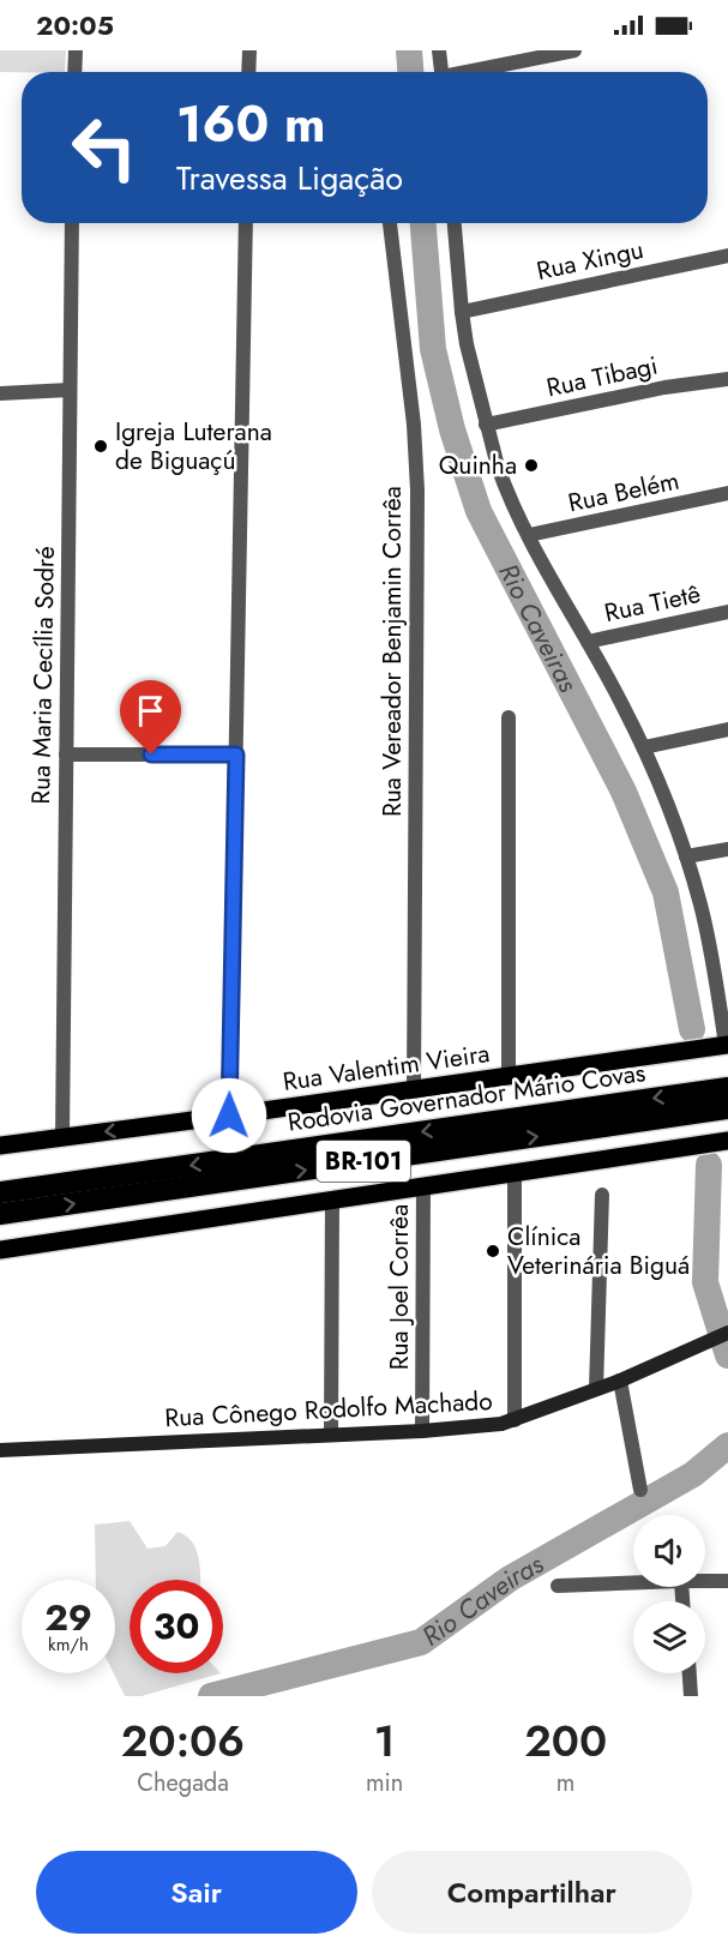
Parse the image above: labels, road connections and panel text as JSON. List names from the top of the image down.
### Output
{
  "streets": {
    "highway": ["Rodovia Governador Mário Covas", "BR-101"],
    "main road": ["Rua Valentim Vieira", "Rua Cônego Rodolfo Machado"],
    "street": [
      "Rua Xingu",
      "Rua Tibagi",
      "Rua Belém",
      "Rua Tietê",
      "Rua Vereador Benjamin Corrêa",
      "Rua Maria Cecília Sodré",
      "Rua Joel Corrêa"
    ]
  },
  "crossings": [
    ["Rua Vereador Benjamin Corrêa", "Rua Valentim Vieira"],
    ["Rua Maria Cecília Sodré", "Rua Valentim Vieira"],
    ["Rua Joel Corrêa", "Rua Cônego Rodolfo Machado"]
  ],
  "water": ["Rio Caveiras"],
  "places": ["Igreja Luterana de Biguaçú", "Quinha", "Clínica Veterinária Biguá"],
  "page": {
    "status": "20:05",
    "turn": ["160 m", "Travessa Ligação"],
    "speed": "29 km/h",
    "limit": "30",
    "eta": [
      "20:06",
      "Chegada",
      "1",
      "min",
      "200",
      "m"
    ],
    "buttons": ["Sair", "Compartilhar"]
  }
}
